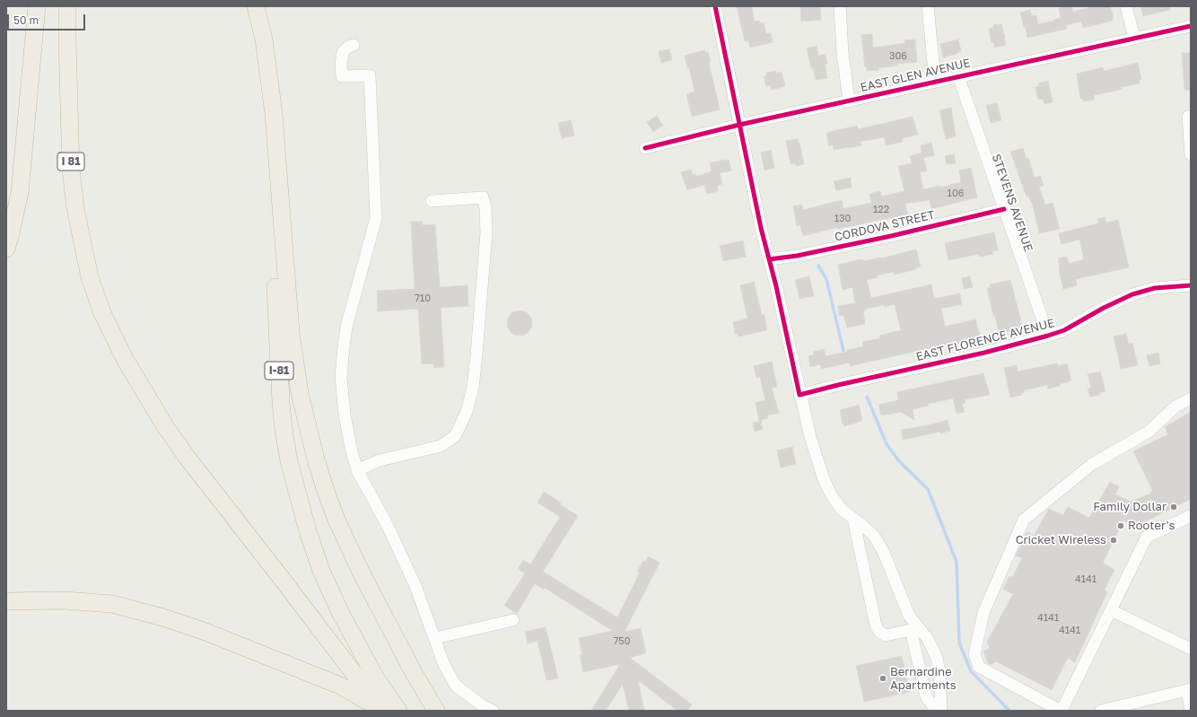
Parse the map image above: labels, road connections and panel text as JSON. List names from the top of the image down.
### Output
{
  "streets": {
    "highway": ["I 81", "I-81"],
    "street": [
      "EAST GLEN AVENUE",
      "STEVENS AVENUE",
      "CORDOVA STREET",
      "EAST FLORENCE AVENUE"
    ]
  },
  "crossings": [
    ["EAST GLEN AVENUE", "STEVENS AVENUE"],
    ["STEVENS AVENUE", "CORDOVA STREET"],
    ["STEVENS AVENUE", "EAST FLORENCE AVENUE"]
  ],
  "places": [
    "Family Dollar",
    "Rooter's",
    "Cricket Wireless",
    "Bernardine Apartments"
  ],
  "house_numbers": [
    "306",
    "106",
    "122",
    "130",
    "710",
    "4141",
    "4141",
    "4141",
    "750"
  ],
  "scale_bar": "50 m"
}
